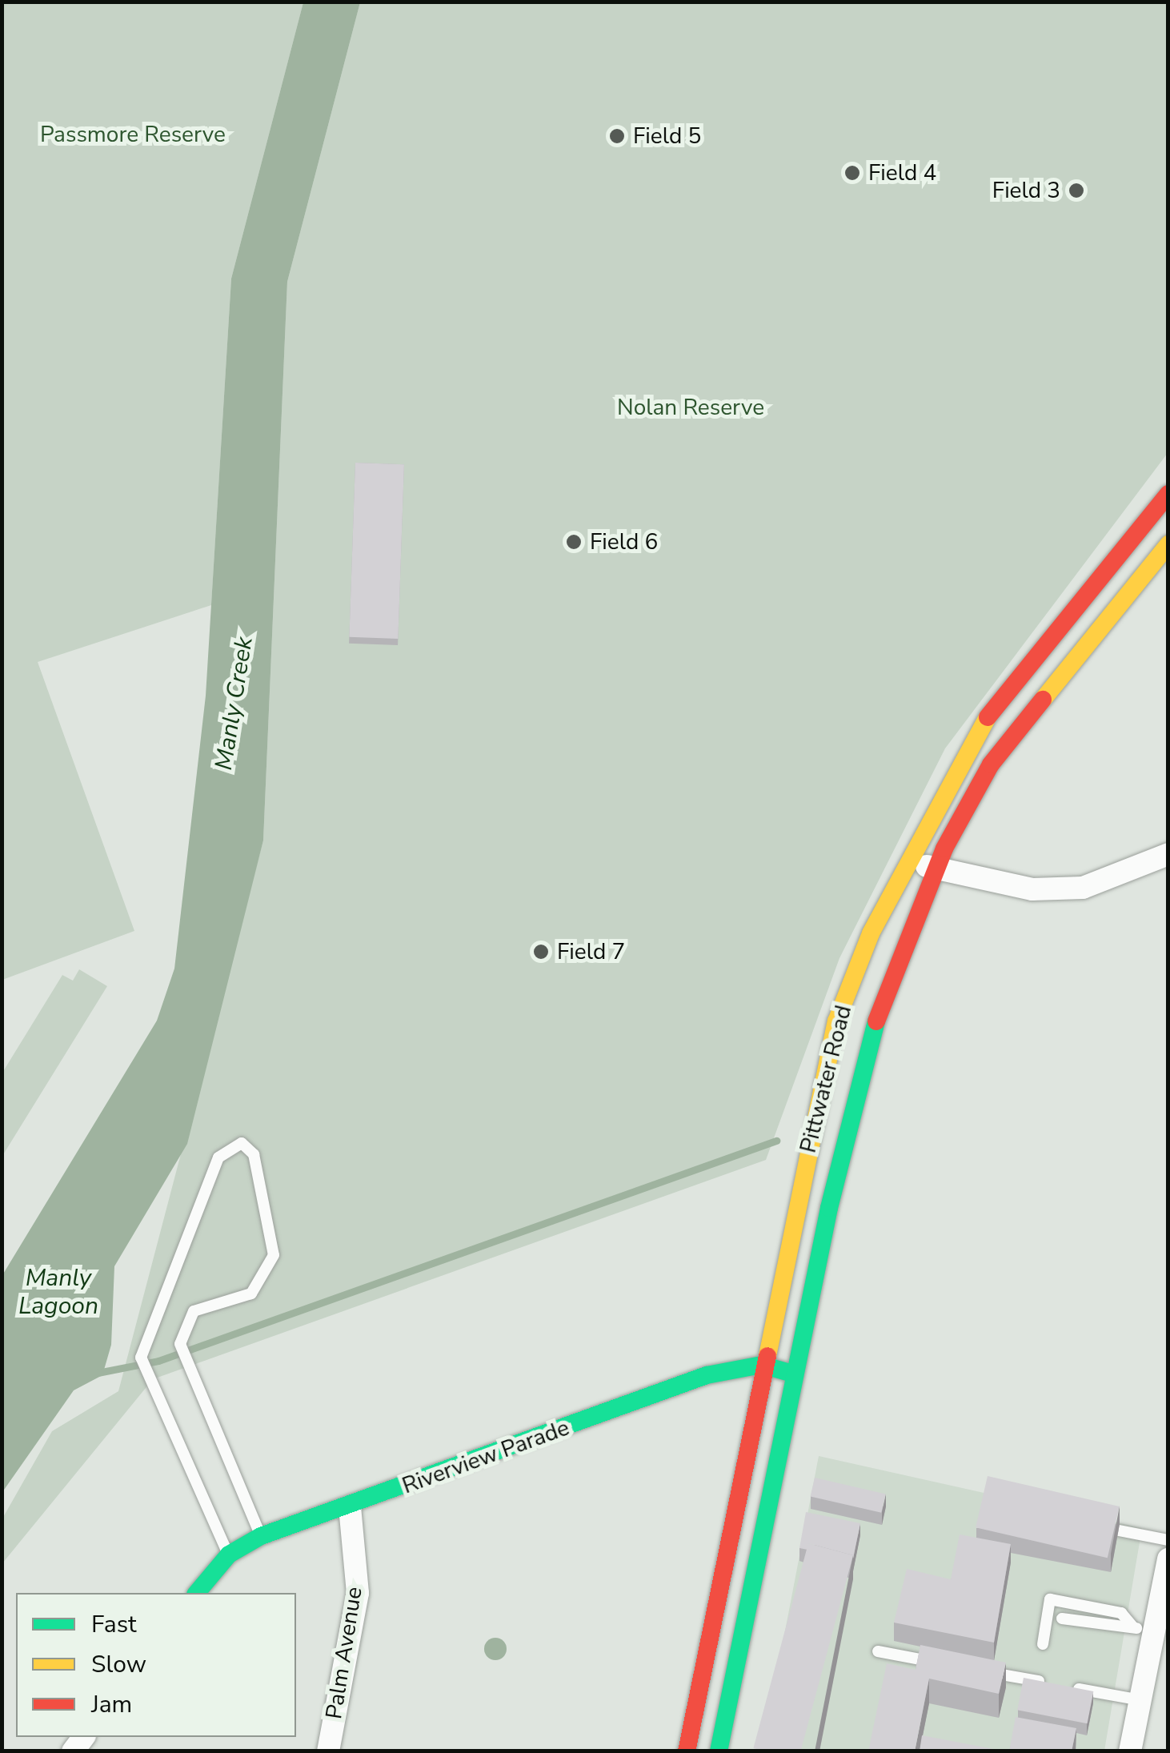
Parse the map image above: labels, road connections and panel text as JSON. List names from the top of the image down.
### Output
{
  "streets": {
    "main road": ["Pittwater Road", "Riverview Parade"],
    "street": ["Palm Avenue"]
  },
  "crossings": [
    ["Pittwater Road", "Riverview Parade"],
    ["Riverview Parade", "Palm Avenue"]
  ],
  "water": ["Manly Creek", "Manly Lagoon"],
  "parks": ["Passmore Reserve", "Nolan Reserve"],
  "places": [
    "Field 5",
    "Field 4",
    "Field 3",
    "Field 6",
    "Field 7"
  ],
  "legend": ["Fast", "Slow", "Jam"]
}
